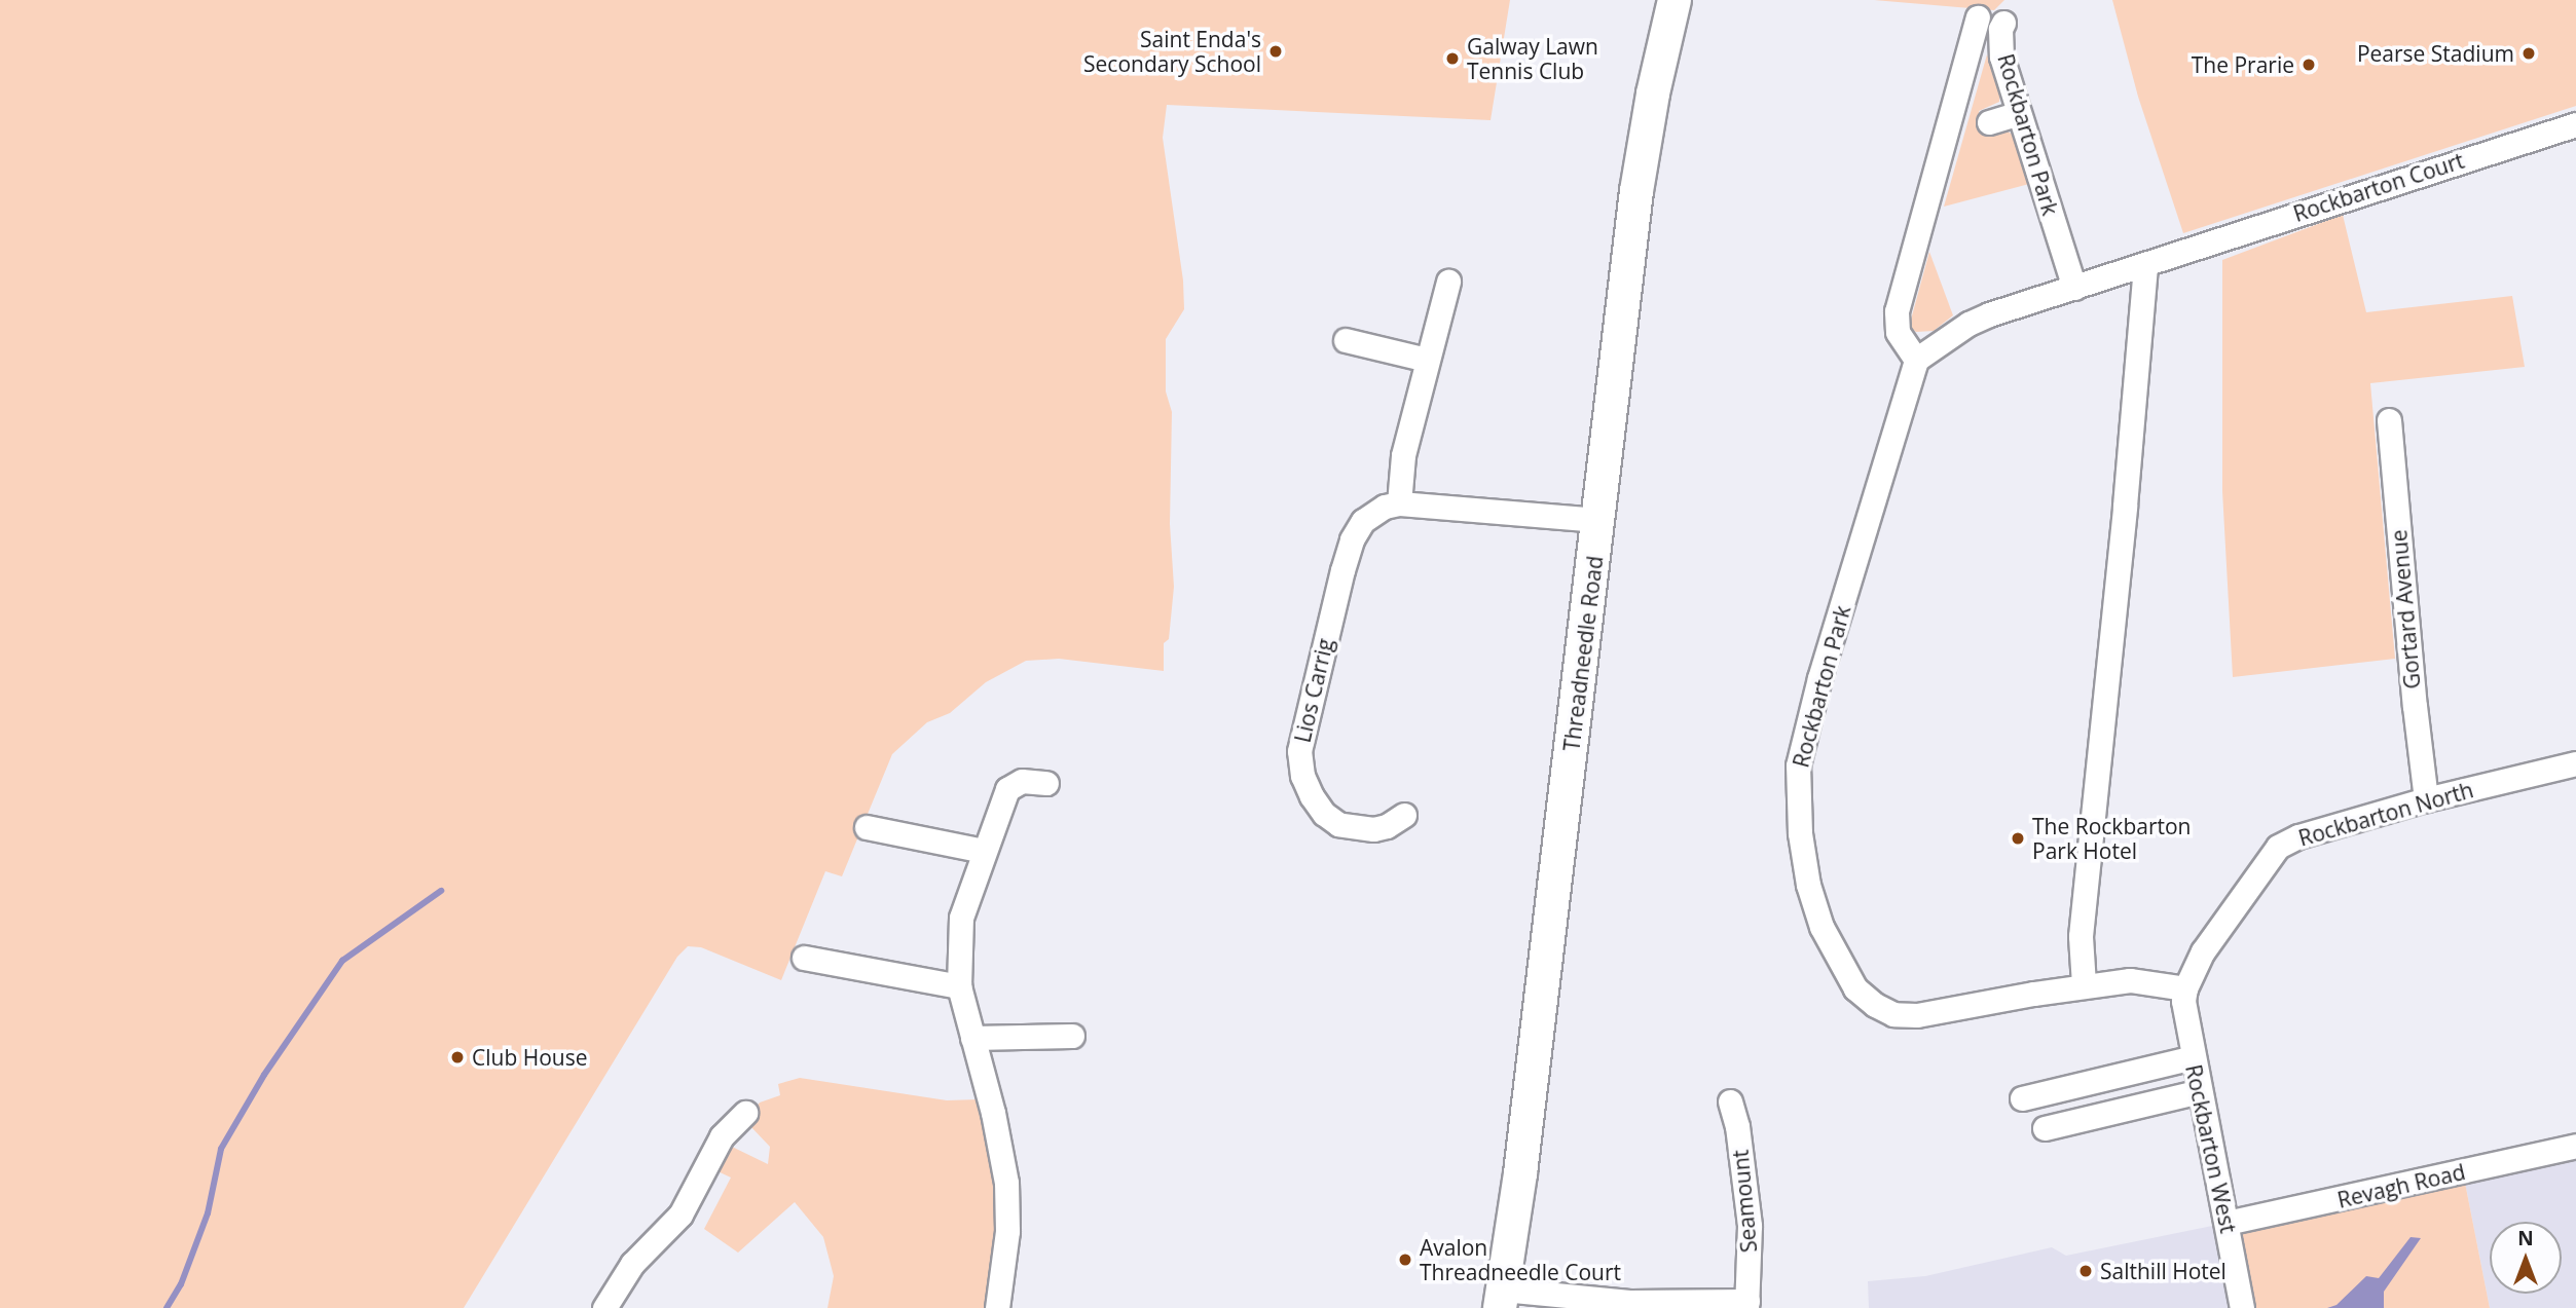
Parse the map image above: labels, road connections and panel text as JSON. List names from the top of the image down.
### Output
{
  "streets": {
    "main road": ["Threadneedle Road"],
    "street": [
      "Rockbarton Park",
      "Rockbarton Court",
      "Gortard Avenue",
      "Lios Carrig",
      "Rockbarton North",
      "Rockbarton West",
      "Revagh Road",
      "Seamount"
    ]
  },
  "crossings": [
    ["Rockbarton Park", "Rockbarton North"],
    ["Rockbarton Park", "Rockbarton West"],
    ["Gortard Avenue", "Rockbarton North"],
    ["Threadneedle Road", "Lios Carrig"],
    ["Threadneedle Road", "Seamount"],
    ["Rockbarton North", "Rockbarton West"],
    ["Rockbarton West", "Revagh Road"]
  ],
  "places": [
    "Saint Enda's Secondary School",
    "Pearse Stadium",
    "Galway Lawn Tennis Club",
    "The Prarie",
    "The Rockbarton Park Hotel",
    "Club House",
    "Avalon Threadneedle Court",
    "Salthill Hotel"
  ],
  "north": "top"
}
